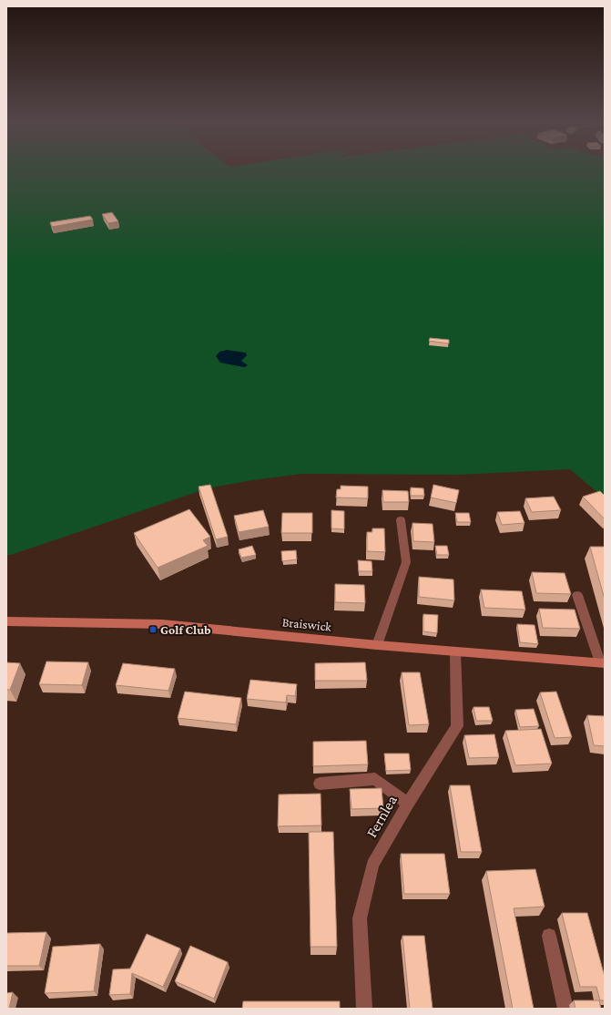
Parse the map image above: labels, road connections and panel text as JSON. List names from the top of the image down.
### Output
{
  "streets": {
    "main road": ["Braiswick"],
    "street": ["Fernlea"]
  },
  "crossings": [
    ["Braiswick", "Fernlea"]
  ],
  "places": {
    "transit": ["Golf Club"]
  }
}
